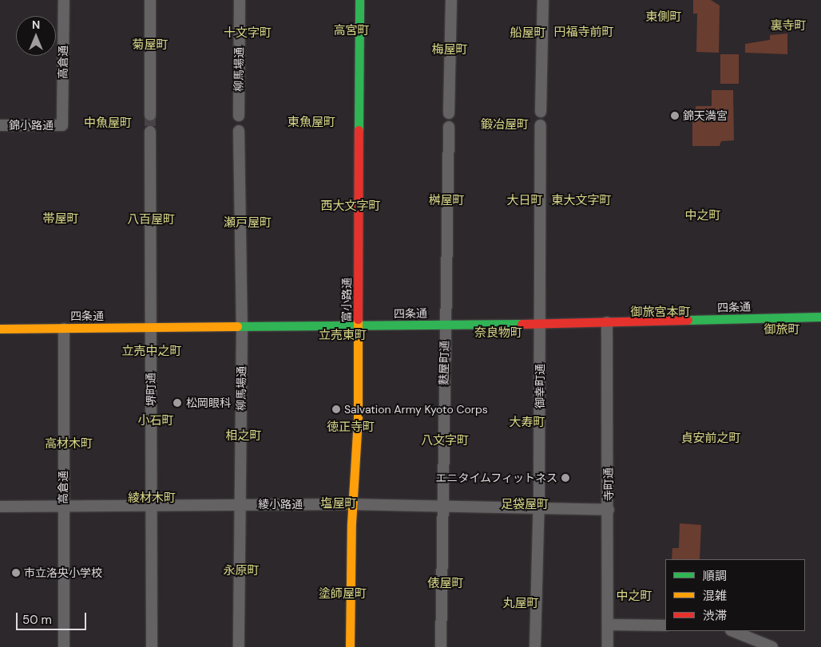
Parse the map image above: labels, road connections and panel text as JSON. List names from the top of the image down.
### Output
{
  "streets": {
    "main road": ["富小路通", "四条通"],
    "street": [
      "高倉通",
      "柳馬場通",
      "錦小路通",
      "麩屋町通",
      "御幸町通",
      "堺町通",
      "寺町通",
      "綾小路通"
    ]
  },
  "crossings": [
    ["高倉通", "錦小路通"],
    ["高倉通", "四条通"],
    ["高倉通", "綾小路通"],
    ["柳馬場通", "四条通"],
    ["柳馬場通", "綾小路通"],
    ["富小路通", "四条通"],
    ["富小路通", "綾小路通"],
    ["四条通", "麩屋町通"],
    ["四条通", "御幸町通"],
    ["四条通", "堺町通"],
    ["四条通", "寺町通"],
    ["麩屋町通", "綾小路通"],
    ["御幸町通", "綾小路通"],
    ["堺町通", "綾小路通"],
    ["寺町通", "綾小路通"]
  ],
  "districts": [
    "東側町",
    "裏寺町",
    "高宮町",
    "円福寺前町",
    "十文字町",
    "船屋町",
    "菊屋町",
    "梅屋町",
    "東魚屋町",
    "中魚屋町",
    "鍛冶屋町",
    "桝屋町",
    "大日町",
    "東大文字町",
    "西大文字町",
    "中之町",
    "帯屋町",
    "八百屋町",
    "瀬戸屋町",
    "御旅宮本町",
    "御旅町",
    "奈良物町",
    "立売東町",
    "立売中之町",
    "小石町",
    "大寿町",
    "徳正寺町",
    "相之町",
    "貞安前之町",
    "八文字町",
    "高材木町",
    "綾材木町",
    "塩屋町",
    "足袋屋町",
    "永原町",
    "俵屋町",
    "塗師屋町",
    "中之町",
    "丸屋町"
  ],
  "places": [
    "錦天満宮",
    "松岡眼科",
    "Salvation Army Kyoto Corps",
    "エニタイムフィットネス",
    "市立洛央小学校"
  ],
  "legend": ["順調", "混雑", "渋滞"],
  "scale_bar": "50 m",
  "north": "top"
}
